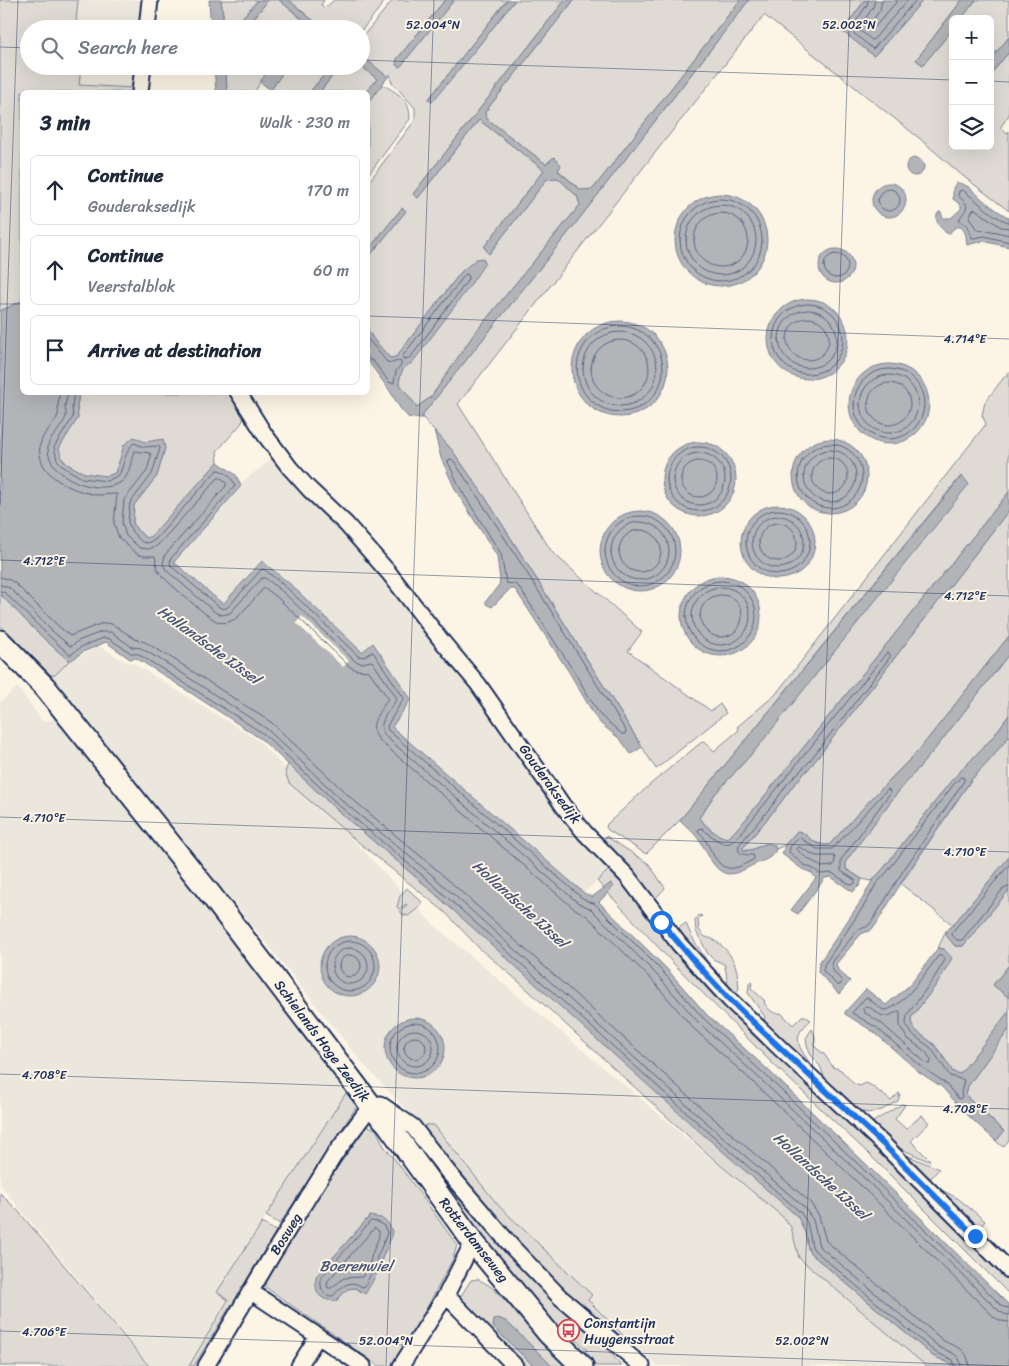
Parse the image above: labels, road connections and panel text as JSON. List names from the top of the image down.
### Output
{
  "streets": {
    "main road": ["Schielands Hoge Zeedijk", "Rotterdamseweg"],
    "street": ["Gouderaksedijk", "Bosweg"]
  },
  "crossings": [
    ["Schielands Hoge Zeedijk", "Bosweg"],
    ["Schielands Hoge Zeedijk", "Rotterdamseweg"],
    ["Bosweg", "Rotterdamseweg"]
  ],
  "water": ["Hollandsche IJssel", "Boerenwiel"],
  "places": {
    "bus stop": ["Constantijn Huygensstraat"]
  },
  "page": {
    "map_buttons": ["+", "−"],
    "search": "Search here",
    "heading": ["3 min", "Walk · 230 m"],
    "list": [
      ["Continue", "Gouderaksedijk", "170 m"],
      ["Continue", "Veerstalblok", "60 m"],
      "Arrive at destination"
    ]
  },
  "coordinates": [
    "52.004°N",
    "52.002°N",
    "4.714°E",
    "4.712°E",
    "4.710°E",
    "4.708°E",
    "4.706°E"
  ]
}
